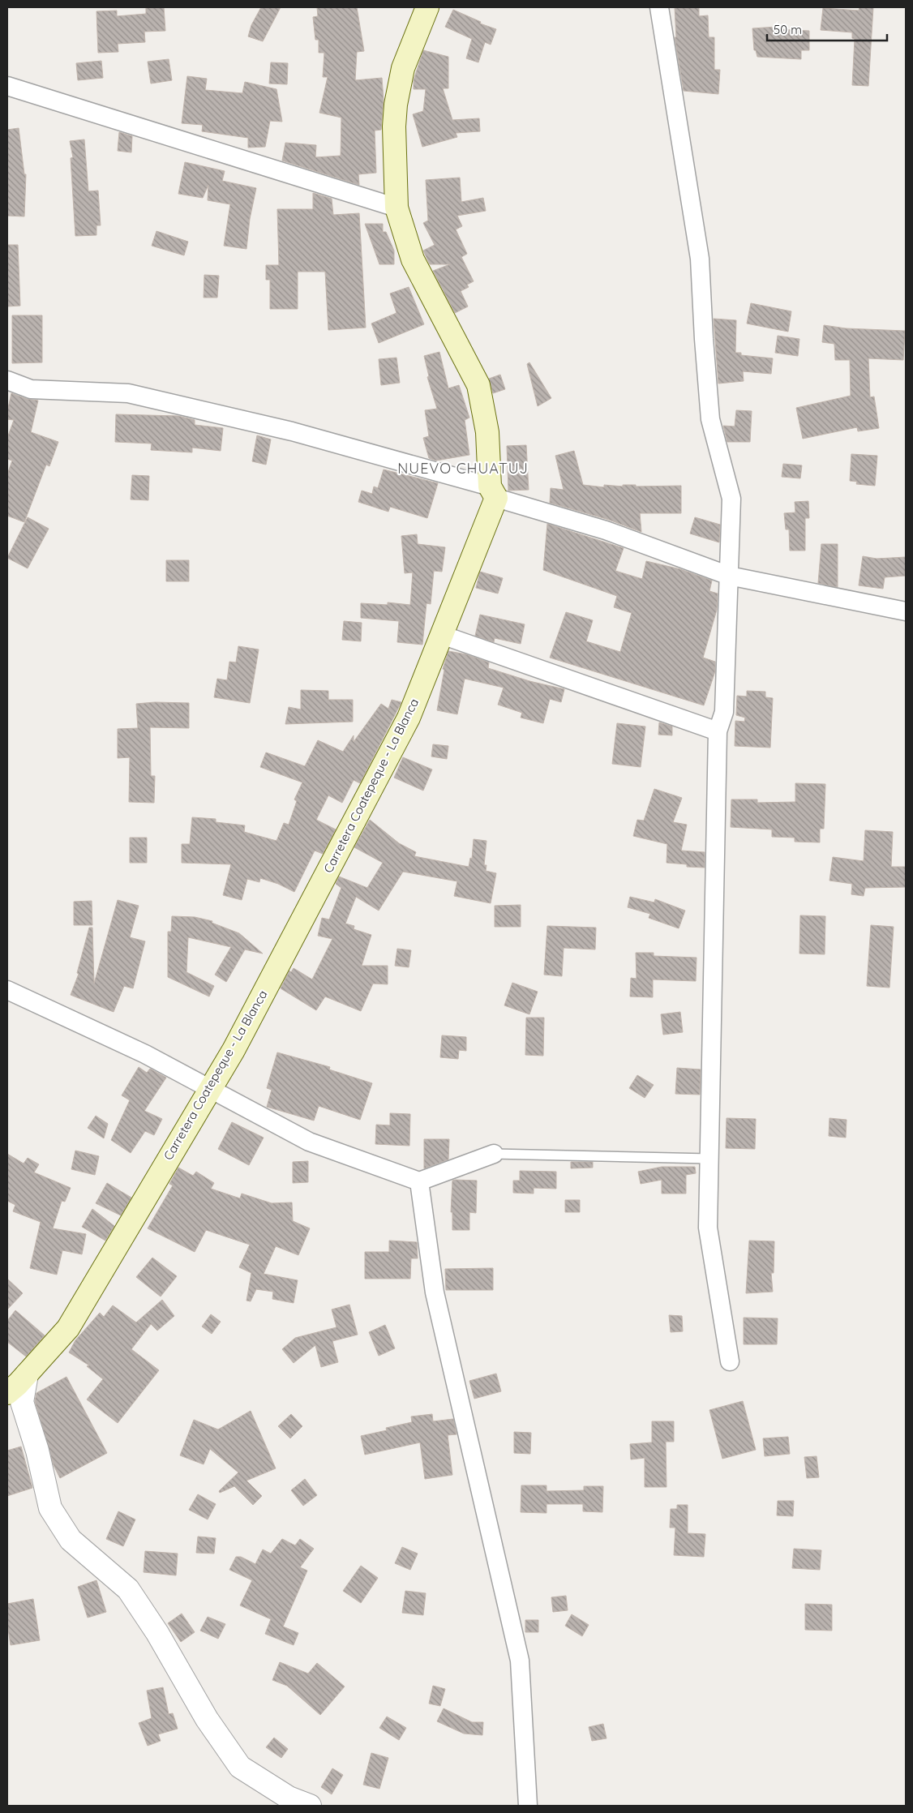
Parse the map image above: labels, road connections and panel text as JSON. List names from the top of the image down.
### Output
{
  "streets": {
    "main road": ["Carretera Coatepeque - La Blanca"]
  },
  "districts": ["NUEVO CHUATUJ"],
  "scale_bar": "50 m"
}
